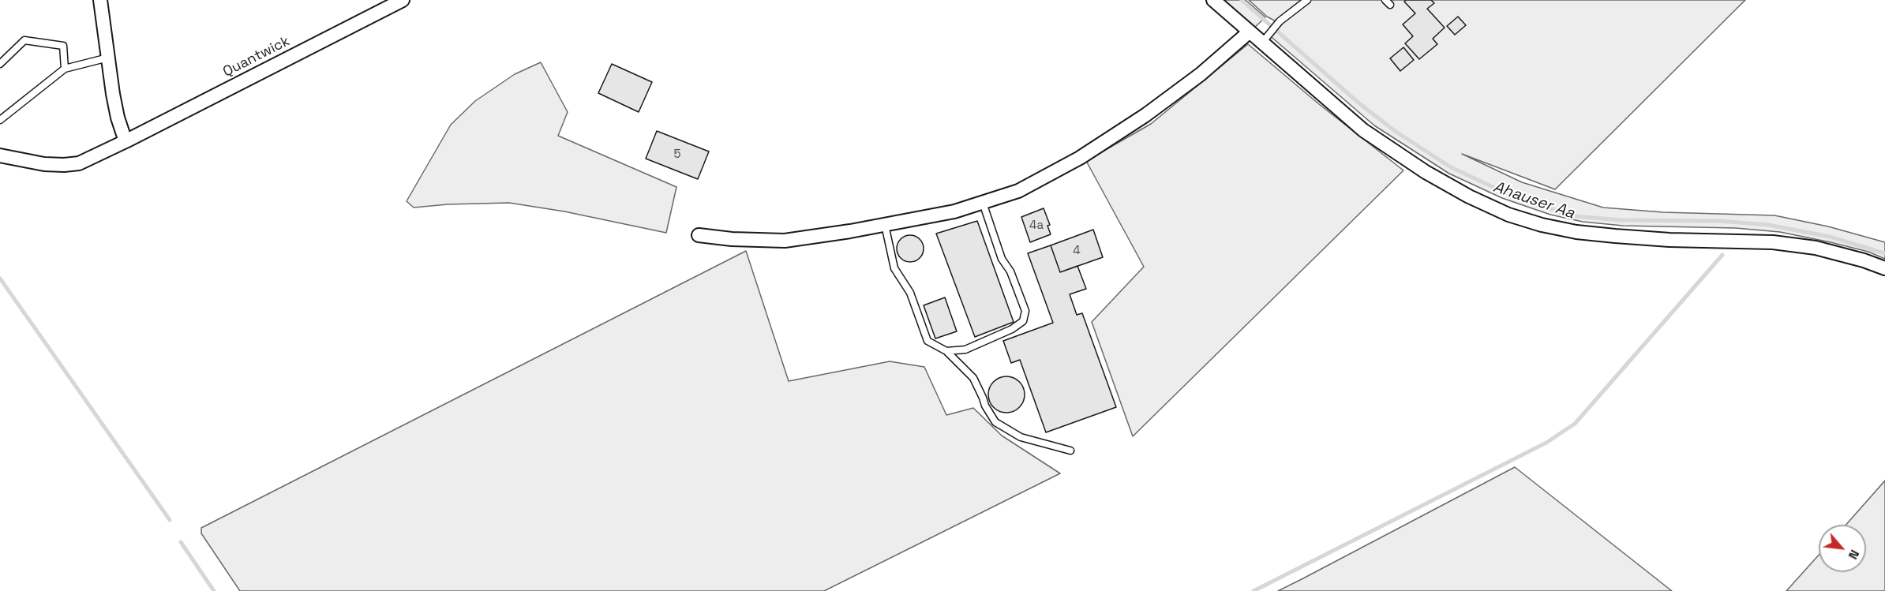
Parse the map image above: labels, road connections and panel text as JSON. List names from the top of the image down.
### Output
{
  "streets": {
    "street": ["Quantwick"]
  },
  "water": ["Ahauser Aa"],
  "house_numbers": ["5", "4a", "4"],
  "north": "bottom right"
}
